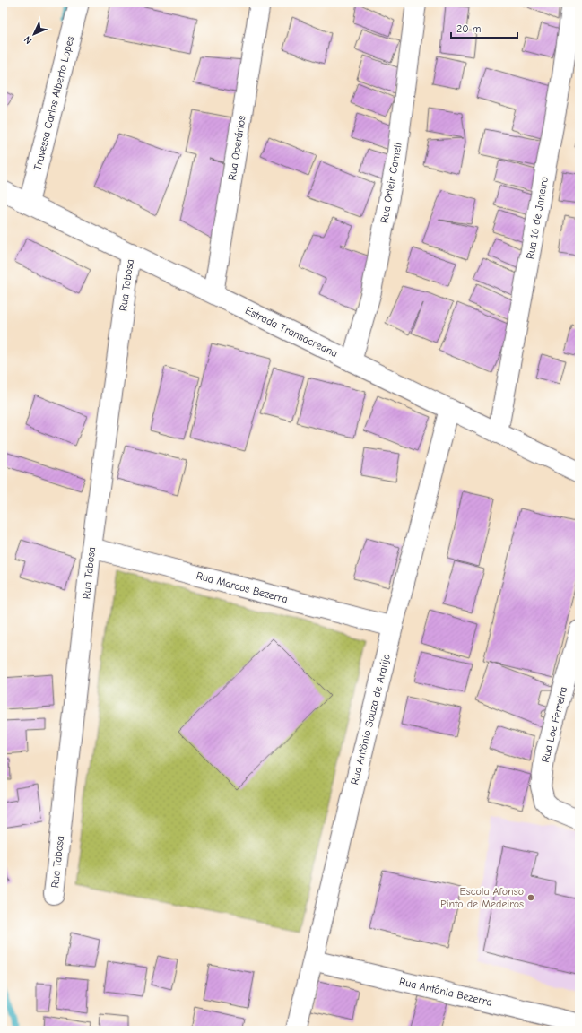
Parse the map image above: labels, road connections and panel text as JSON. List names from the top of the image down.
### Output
{
  "streets": {
    "street": [
      "Travessa Carlos Alberto Lopes",
      "Rua Operários",
      "Rua Orleir Cameli",
      "Rua 16 de Janeiro",
      "Rua Tabosa",
      "Estrada Transacreana",
      "Rua Marcos Bezerra",
      "Rua Antônio Souza de Araújo",
      "Rua Loe Ferreira",
      "Rua Antônia Bezerra"
    ]
  },
  "crossings": [
    ["Travessa Carlos Alberto Lopes", "Estrada Transacreana"],
    ["Rua Operários", "Estrada Transacreana"],
    ["Rua Orleir Cameli", "Estrada Transacreana"],
    ["Rua 16 de Janeiro", "Estrada Transacreana"],
    ["Rua Tabosa", "Estrada Transacreana"],
    ["Rua Tabosa", "Rua Marcos Bezerra"],
    ["Estrada Transacreana", "Rua Antônio Souza de Araújo"],
    ["Rua Marcos Bezerra", "Rua Antônio Souza de Araújo"],
    ["Rua Antônio Souza de Araújo", "Rua Antônia Bezerra"]
  ],
  "places": ["Escola Afonso Pinto de Medeiros"],
  "scale_bar": "20 m",
  "north": "bottom left"
}
